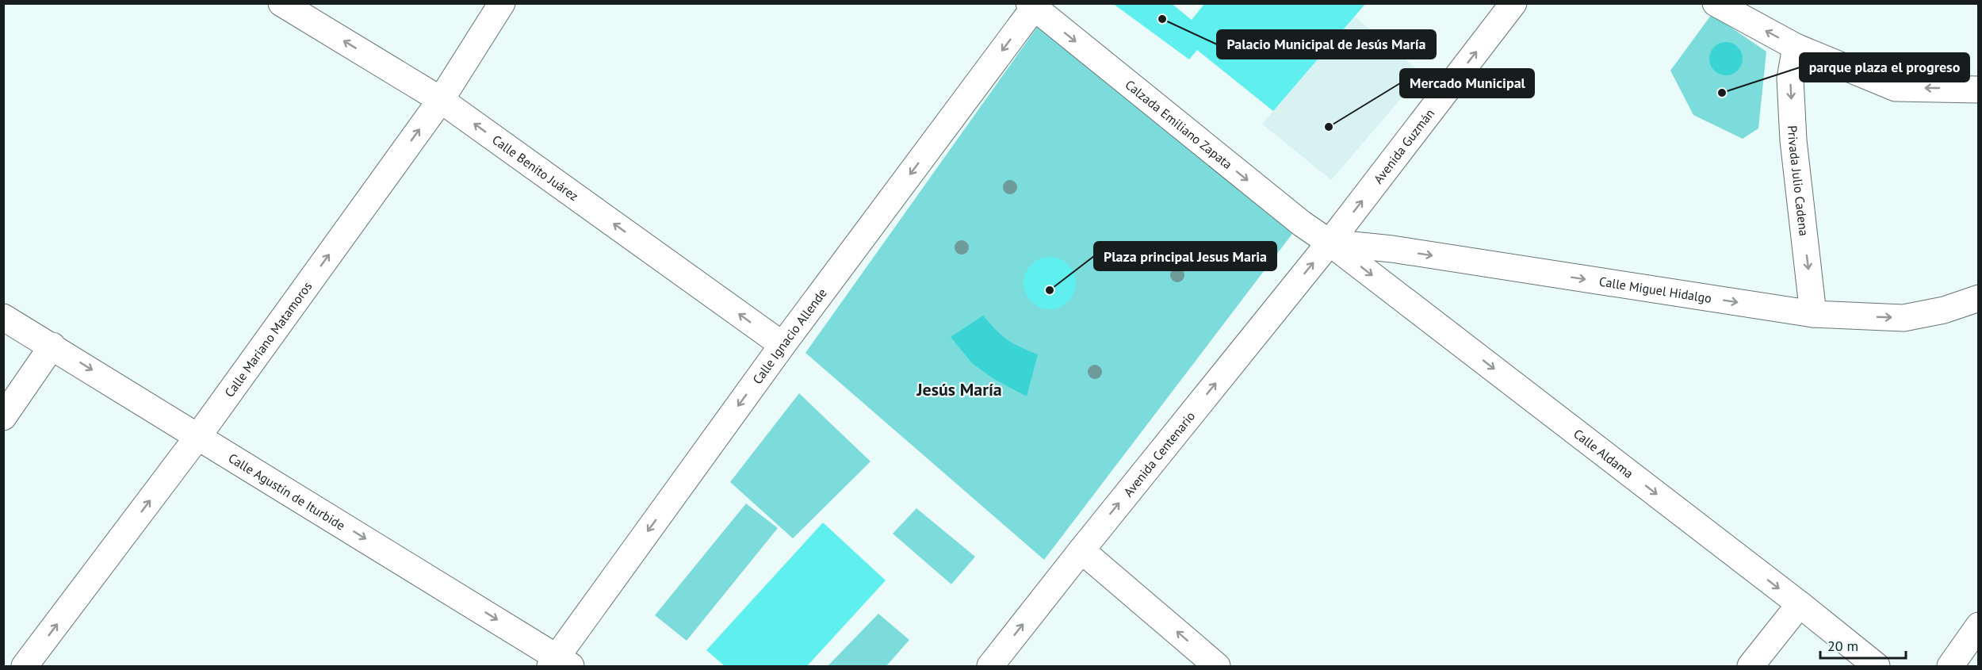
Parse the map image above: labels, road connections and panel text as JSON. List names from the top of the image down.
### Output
{
  "streets": {
    "street": [
      "Calzada Emiliano Zapata",
      "Avenida Guzmán",
      "Calle Benito Juárez",
      "Privada Julio Cadena",
      "Calle Miguel Hidalgo",
      "Calle Ignacio Allende",
      "Calle Mariano Matamoros",
      "Avenida Centenario",
      "Calle Aldama",
      "Calle Agustín de Iturbide"
    ]
  },
  "crossings": [
    ["Calzada Emiliano Zapata", "Avenida Guzmán"],
    ["Calzada Emiliano Zapata", "Calle Miguel Hidalgo"],
    ["Calzada Emiliano Zapata", "Calle Ignacio Allende"],
    ["Calzada Emiliano Zapata", "Avenida Centenario"],
    ["Calzada Emiliano Zapata", "Calle Aldama"],
    ["Avenida Guzmán", "Calle Miguel Hidalgo"],
    ["Avenida Guzmán", "Avenida Centenario"],
    ["Avenida Guzmán", "Calle Aldama"],
    ["Calle Benito Juárez", "Calle Ignacio Allende"],
    ["Calle Benito Juárez", "Calle Mariano Matamoros"],
    ["Privada Julio Cadena", "Calle Miguel Hidalgo"],
    ["Calle Miguel Hidalgo", "Avenida Centenario"],
    ["Calle Miguel Hidalgo", "Calle Aldama"],
    ["Calle Ignacio Allende", "Calle Agustín de Iturbide"],
    ["Calle Mariano Matamoros", "Calle Agustín de Iturbide"],
    ["Avenida Centenario", "Calle Aldama"]
  ],
  "one_way": [
    "Calzada Emiliano Zapata",
    "Avenida Guzmán",
    "Calle Benito Juárez",
    "Privada Julio Cadena",
    "Calle Miguel Hidalgo",
    "Calle Ignacio Allende",
    "Calle Mariano Matamoros",
    "Avenida Centenario",
    "Calle Aldama",
    "Calle Agustín de Iturbide"
  ],
  "districts": ["Jesús María"],
  "places": [
    "Palacio Municipal de Jesús María",
    "parque plaza el progreso",
    "Mercado Municipal",
    "Plaza principal Jesus Maria"
  ],
  "scale_bar": "20 m"
}
